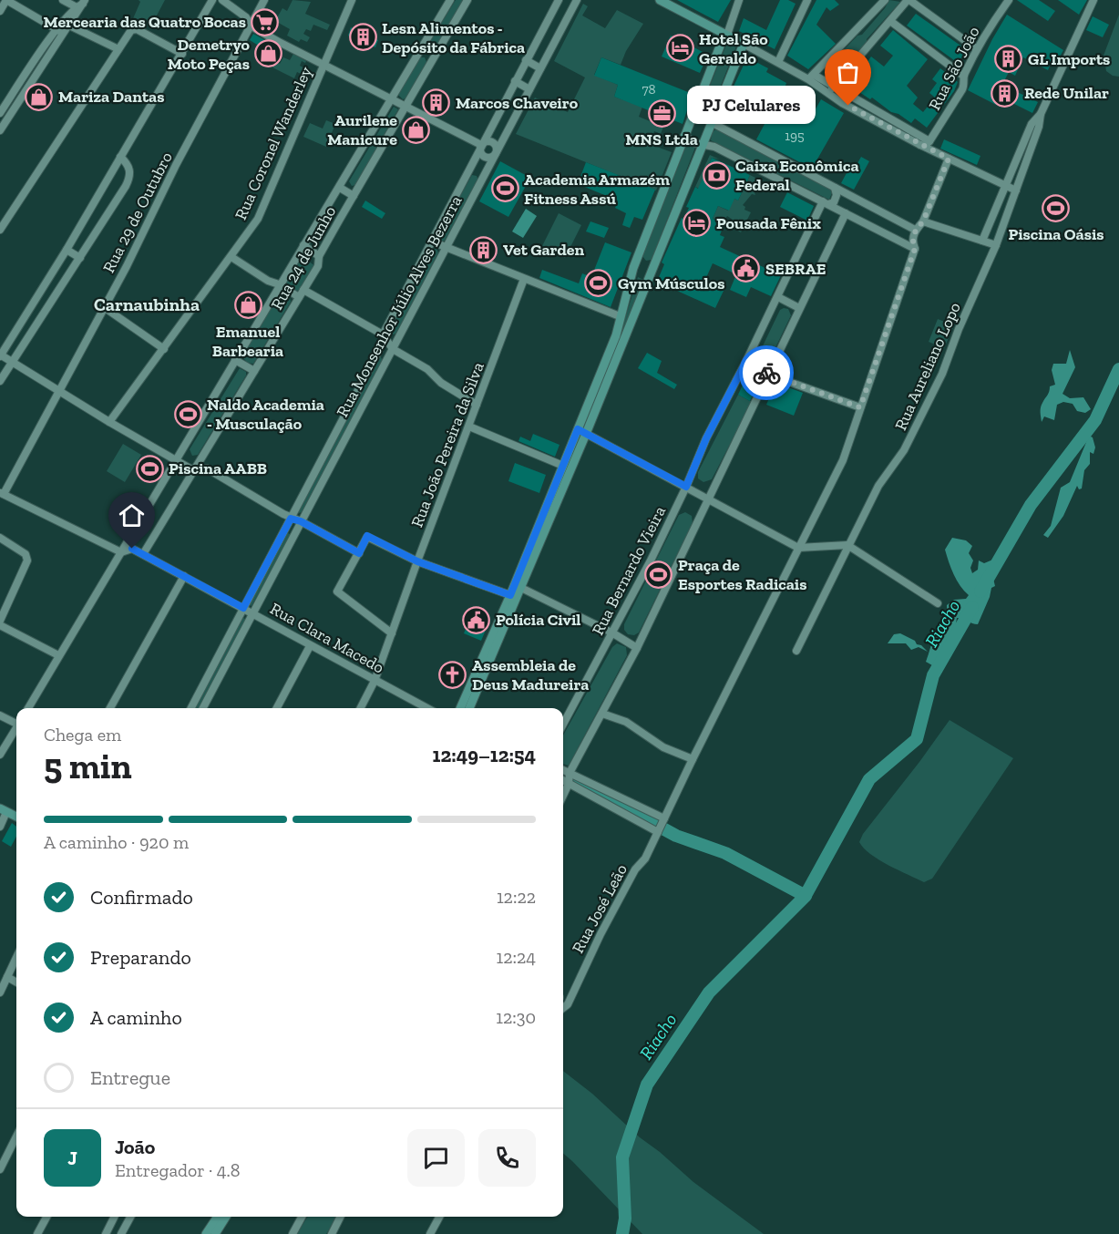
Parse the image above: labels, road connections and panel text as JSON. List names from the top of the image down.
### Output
{
  "streets": {
    "street": [
      "Rua São João",
      "Rua Coronel Wanderley",
      "Rua 29 de Outubro",
      "Rua 24 de Junho",
      "Rua Monsenhor Júlio Alves Bezerra",
      "Rua Aureliano Lopo",
      "Rua João Pereira da Silva",
      "Rua Bernardo Vieira",
      "Rua Clara Macedo",
      "Rua José Leão"
    ]
  },
  "crossings": [
    ["Rua 29 de Outubro", "Rua Clara Macedo"],
    ["Rua 24 de Junho", "Rua Clara Macedo"],
    ["Rua Monsenhor Júlio Alves Bezerra", "Rua Clara Macedo"],
    ["Rua João Pereira da Silva", "Rua Clara Macedo"]
  ],
  "districts": ["Carnaubinha"],
  "water": ["Riacho"],
  "places": {
    "supermarket": ["Mercearia das Quatro Bocas"],
    "building": [
      "Lesn Alimentos - Depósito da Fábrica",
      "GL Imports",
      "Rede Unilar",
      "Marcos Chaveiro",
      "Vet Garden"
    ],
    "hotel": ["Hotel São Geraldo", "Pousada Fênix"],
    "shop": [
      "Demetryo Moto Peças",
      "Mariza Dantas",
      "Aurilene Manicure",
      "Emanuel Barbearia"
    ],
    "other": ["PJ Celulares"],
    "office": ["MNS Ltda"],
    "bank": ["Caixa Econômica Federal"],
    "sports": [
      "Academia Armazém Fitness Assú",
      "Piscina Oásis",
      "Gym Músculos",
      "Naldo Academia - Musculação",
      "Piscina AABB",
      "Praça de Esportes Radicais"
    ],
    "public building": ["SEBRAE", "Polícia Civil"],
    "church": ["Assembleia de Deus Madureira"]
  },
  "house_numbers": ["78", "195"],
  "page": {
    "bubble": "PJ Celulares",
    "heading": ["5 min", "Chega em", "12:49–12:54"],
    "panel": ["João", "Entregador · 4.8"],
    "bar": "A caminho · 920 m",
    "list": [
      ["Confirmado", "12:22"],
      ["Preparando", "12:24"],
      ["A caminho", "12:30"],
      "Entregue"
    ],
    "round": "J"
  }
}
